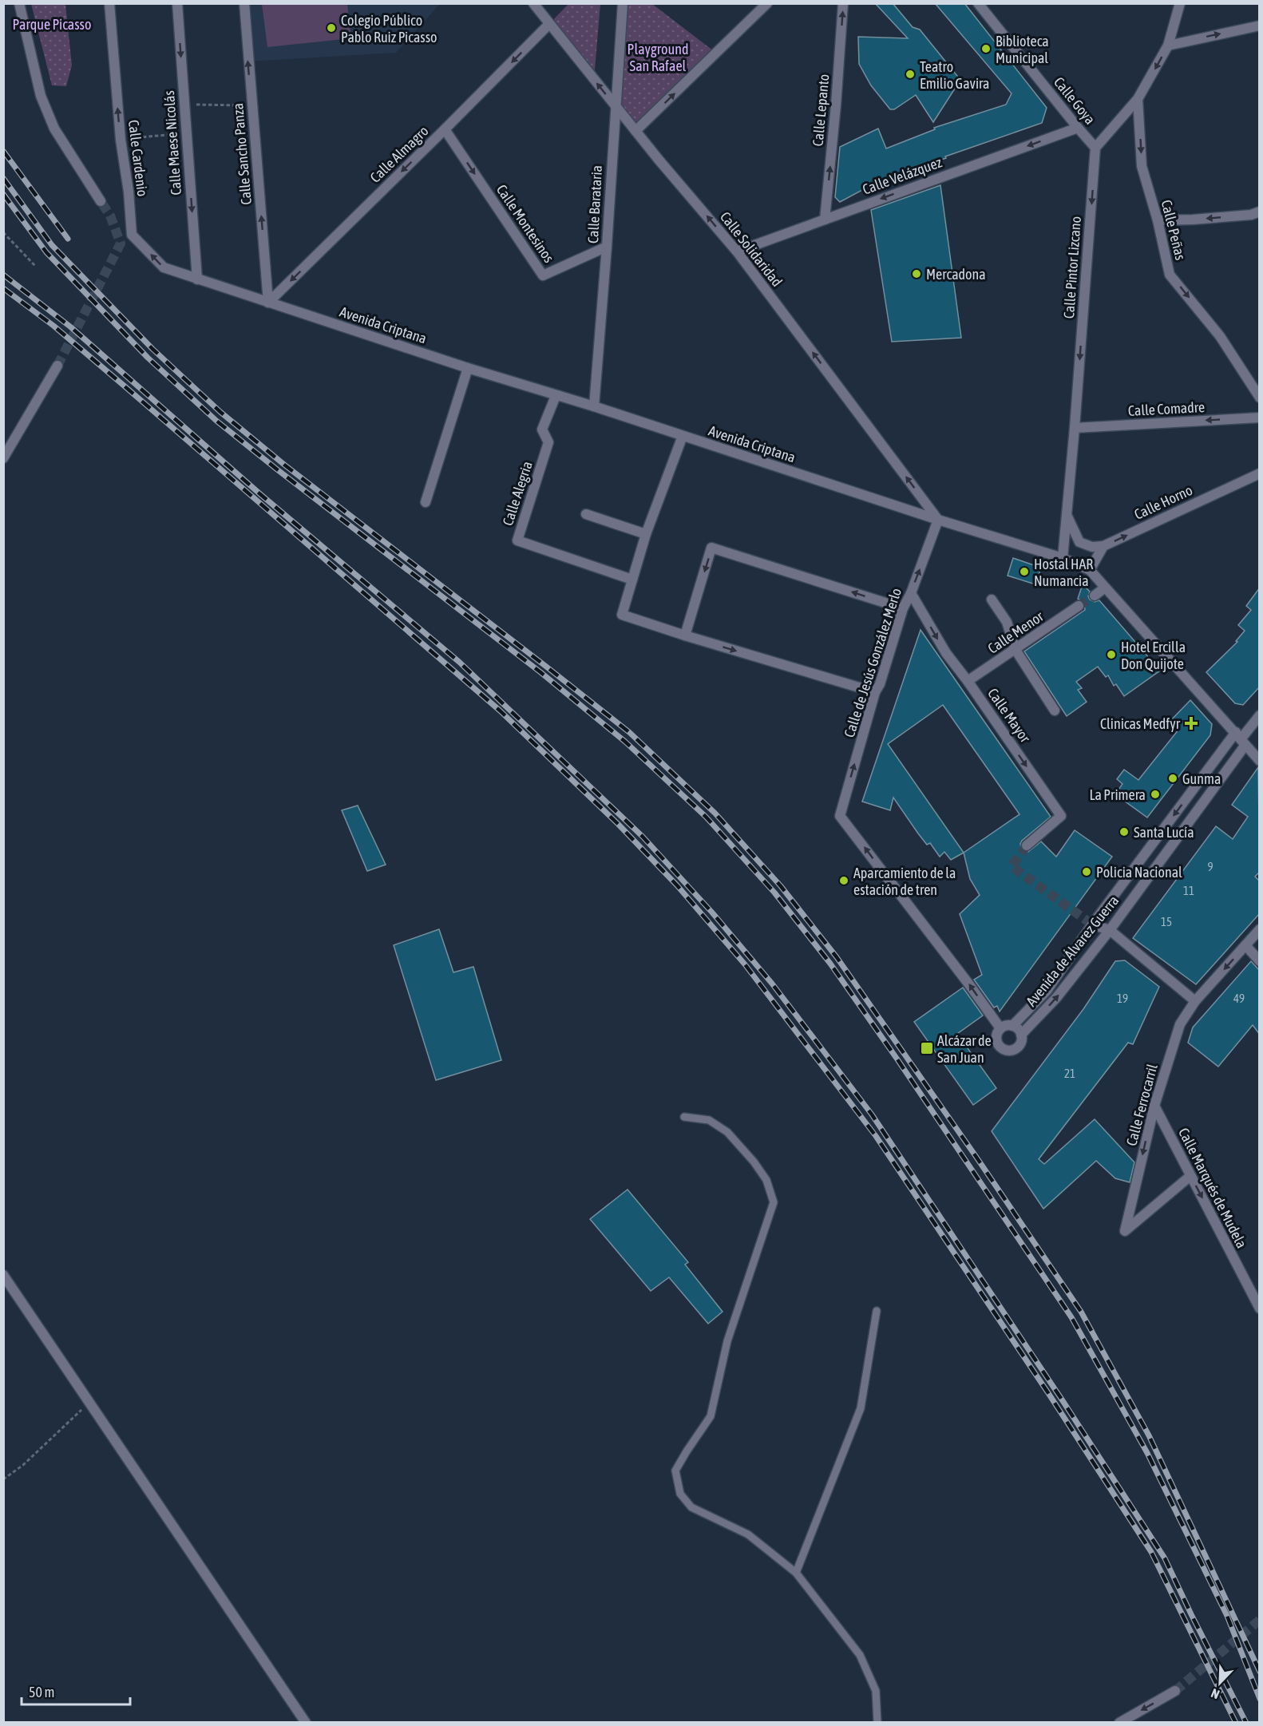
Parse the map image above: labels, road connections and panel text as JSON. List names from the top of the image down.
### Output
{
  "streets": {
    "street": [
      "Calle Goya",
      "Calle Lepanto",
      "Calle Maese Nicolás",
      "Calle Sancho Panza",
      "Calle Almagro",
      "Calle Cardenio",
      "Calle Velázquez",
      "Calle Barataria",
      "Calle Montesinos",
      "Calle Peñas",
      "Calle Solidaridad",
      "Calle Pintor Lizcano",
      "Avenida Criptana",
      "Calle Comadre",
      "Calle Alegria",
      "Calle Horno",
      "Calle Menor",
      "Calle de Jesús González Merlo",
      "Calle Mayor",
      "Avenida de Álvarez Guerra",
      "Calle Ferrocarril",
      "Calle Marqués de Mudela"
    ]
  },
  "crossings": [
    ["Calle Goya", "Calle Velázquez"],
    ["Calle Goya", "Calle Pintor Lizcano"],
    ["Calle Lepanto", "Calle Velázquez"],
    ["Calle Maese Nicolás", "Calle Cardenio"],
    ["Calle Maese Nicolás", "Avenida Criptana"],
    ["Calle Sancho Panza", "Calle Almagro"],
    ["Calle Sancho Panza", "Avenida Criptana"],
    ["Calle Almagro", "Calle Montesinos"],
    ["Calle Almagro", "Calle Solidaridad"],
    ["Calle Almagro", "Avenida Criptana"],
    ["Calle Cardenio", "Avenida Criptana"],
    ["Calle Velázquez", "Calle Solidaridad"],
    ["Calle Barataria", "Calle Montesinos"],
    ["Calle Barataria", "Calle Solidaridad"],
    ["Calle Barataria", "Avenida Criptana"],
    ["Calle Solidaridad", "Avenida Criptana"],
    ["Calle Solidaridad", "Calle de Jesús González Merlo"],
    ["Calle Pintor Lizcano", "Avenida Criptana"],
    ["Calle Pintor Lizcano", "Calle Comadre"],
    ["Avenida Criptana", "Calle Alegria"],
    ["Avenida Criptana", "Calle de Jesús González Merlo"],
    ["Avenida Criptana", "Avenida de Álvarez Guerra"],
    ["Calle Menor", "Calle Mayor"],
    ["Calle de Jesús González Merlo", "Calle Mayor"],
    ["Calle de Jesús González Merlo", "Avenida de Álvarez Guerra"],
    ["Calle Ferrocarril", "Calle Marqués de Mudela"]
  ],
  "one_way": [
    "Calle Lepanto",
    "Calle Maese Nicolás",
    "Calle Sancho Panza",
    "Calle Almagro",
    "Calle Velázquez",
    "Calle Montesinos",
    "Calle Peñas",
    "Calle Solidaridad",
    "Calle Pintor Lizcano",
    "Calle Comadre",
    "Calle Horno",
    "Calle de Jesús González Merlo",
    "Calle Marqués de Mudela"
  ],
  "parks": ["Parque Picasso", "Playground San Rafael"],
  "places": {
    "other": [
      "Colegio Público Pablo Ruiz Picasso",
      "Biblioteca Municipal",
      "Teatro Emilio Gavira",
      "Mercadona",
      "Hostal HAR Numancia",
      "Hotel Ercilla Don Quijote",
      "Gunma",
      "La Primera",
      "Santa Lucía",
      "Policia Nacional",
      "Aparcamiento de la estación de tren"
    ],
    "health": ["Clinicas Medfyr"],
    "transit": ["Alcázar de San Juan"]
  },
  "house_numbers": [
    "9",
    "11",
    "15",
    "19",
    "49",
    "21"
  ],
  "scale_bar": "50 m",
  "north": "bottom left"
}
